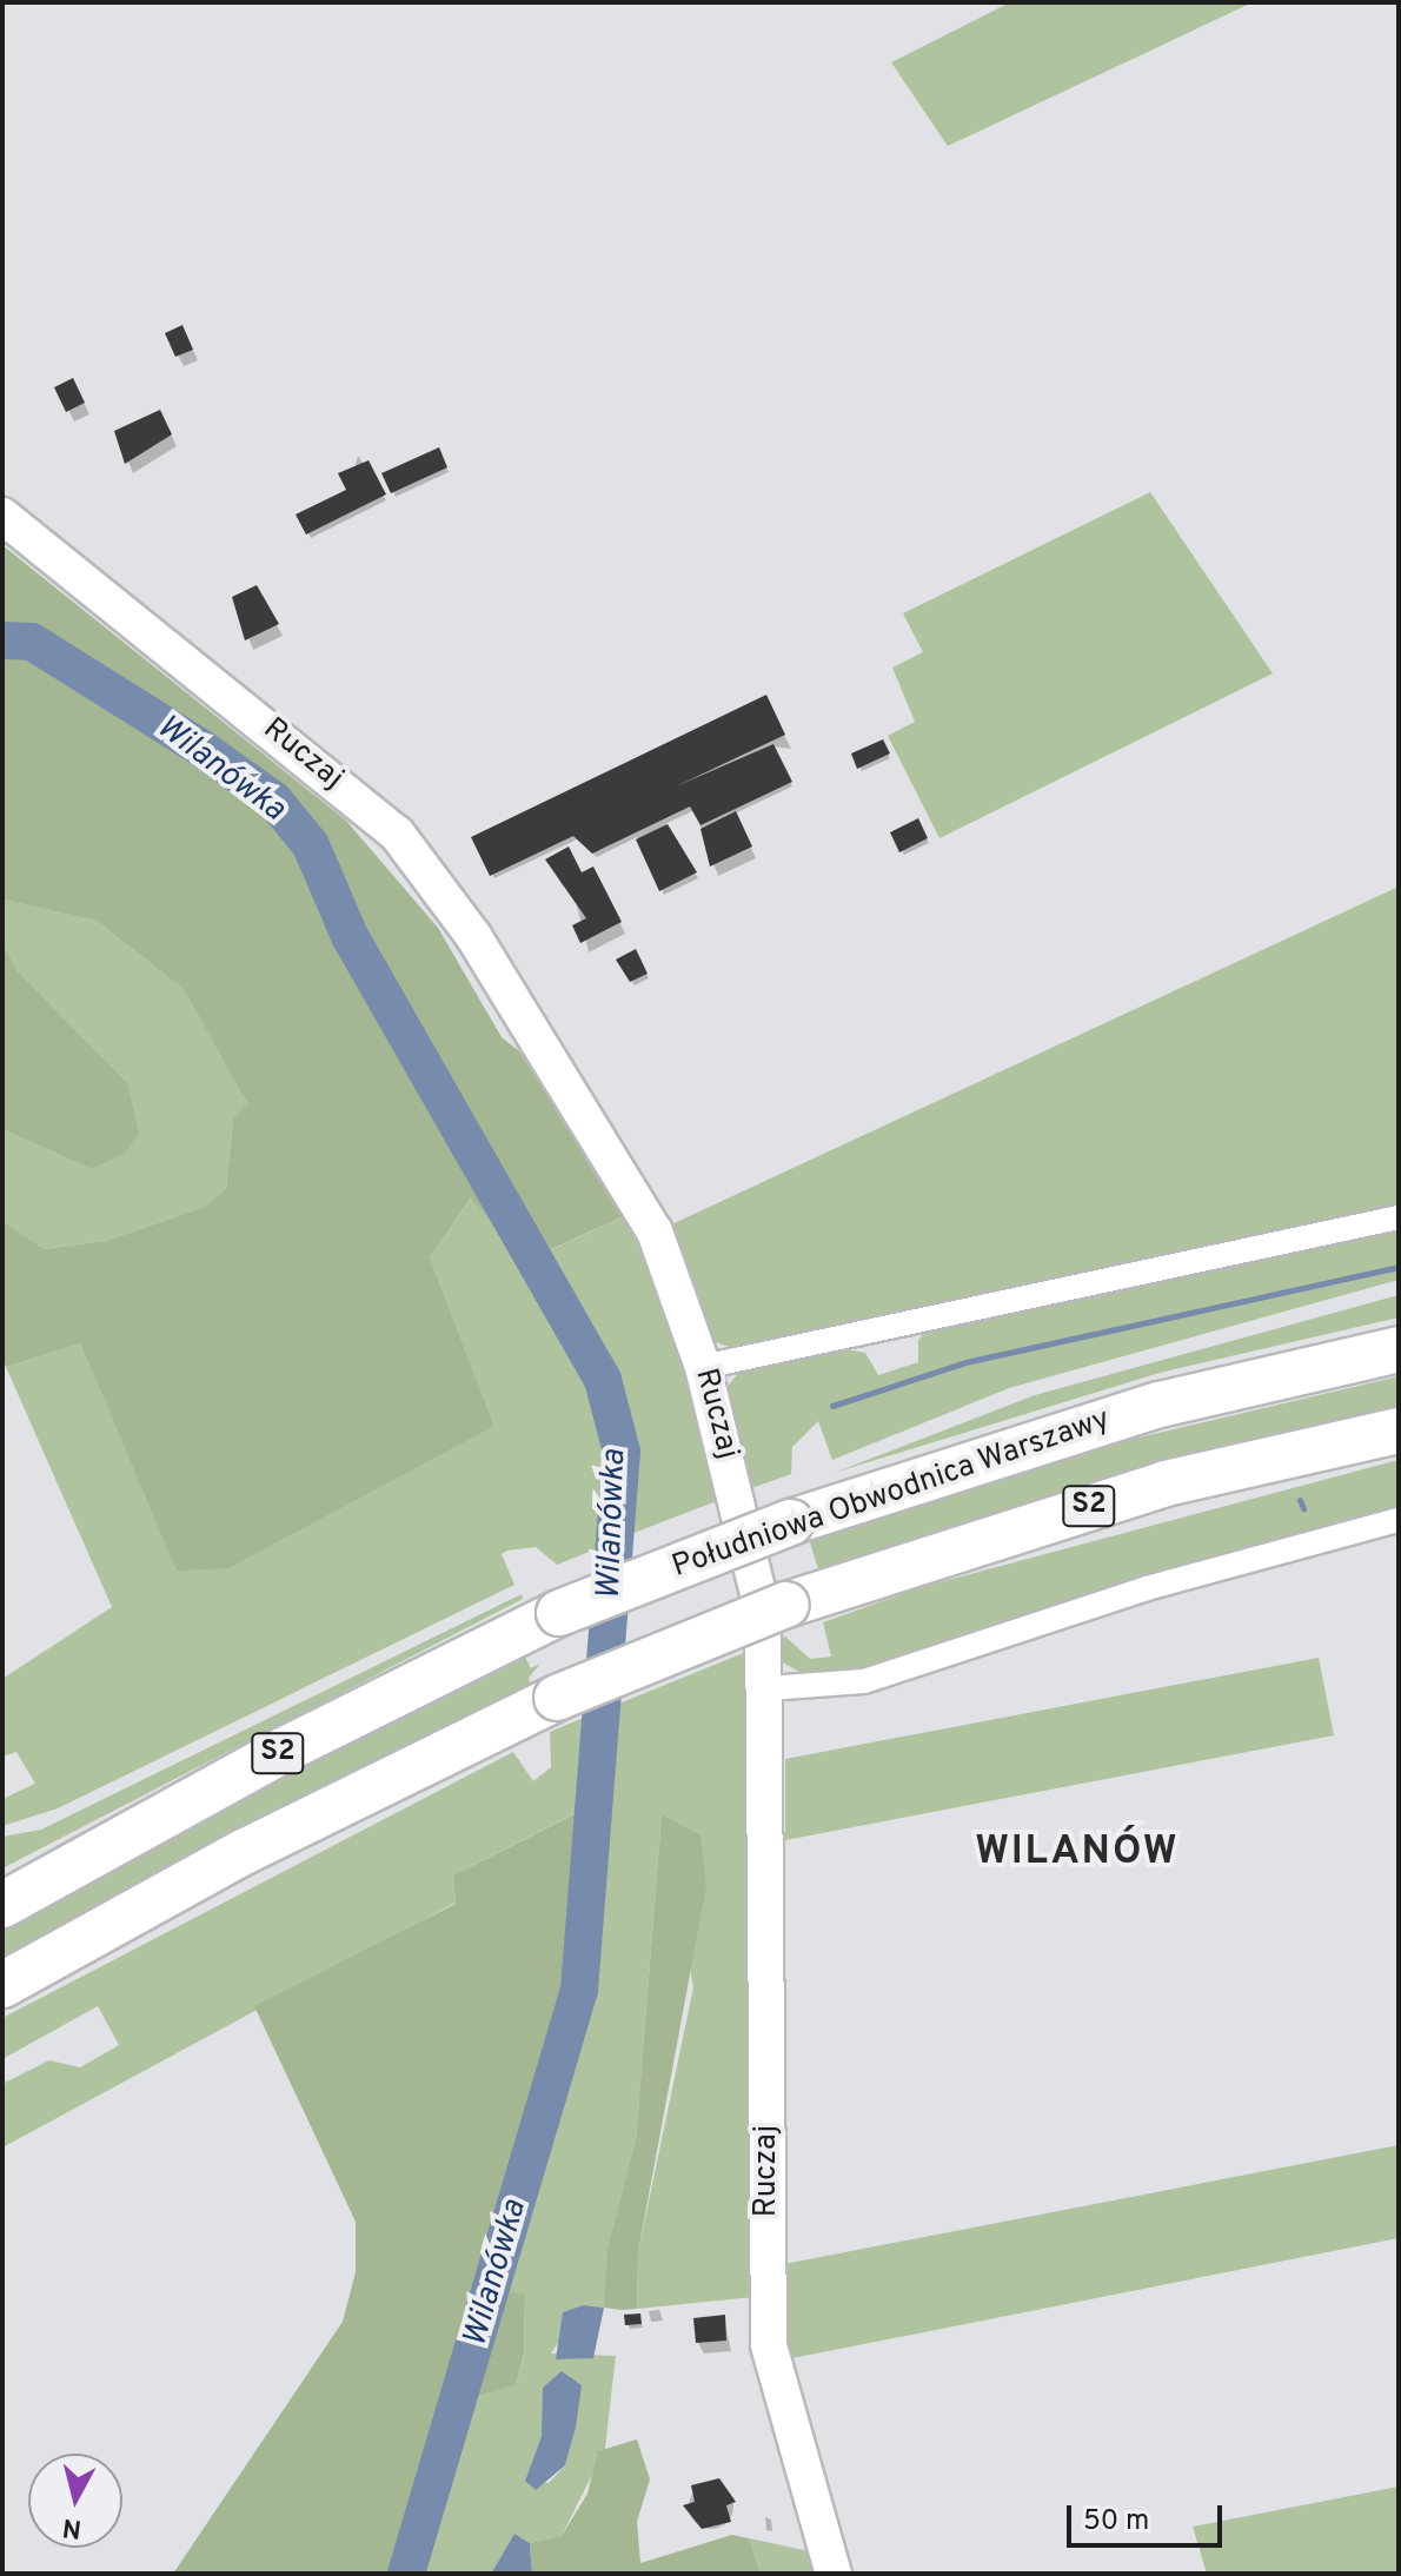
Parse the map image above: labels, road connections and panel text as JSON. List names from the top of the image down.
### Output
{
  "streets": {
    "highway": ["Południowa Obwodnica Warszawy", "S2"],
    "street": ["Ruczaj"]
  },
  "districts": ["WILANÓW"],
  "water": ["Wilanówka"],
  "scale_bar": "50 m",
  "north": "bottom"
}
